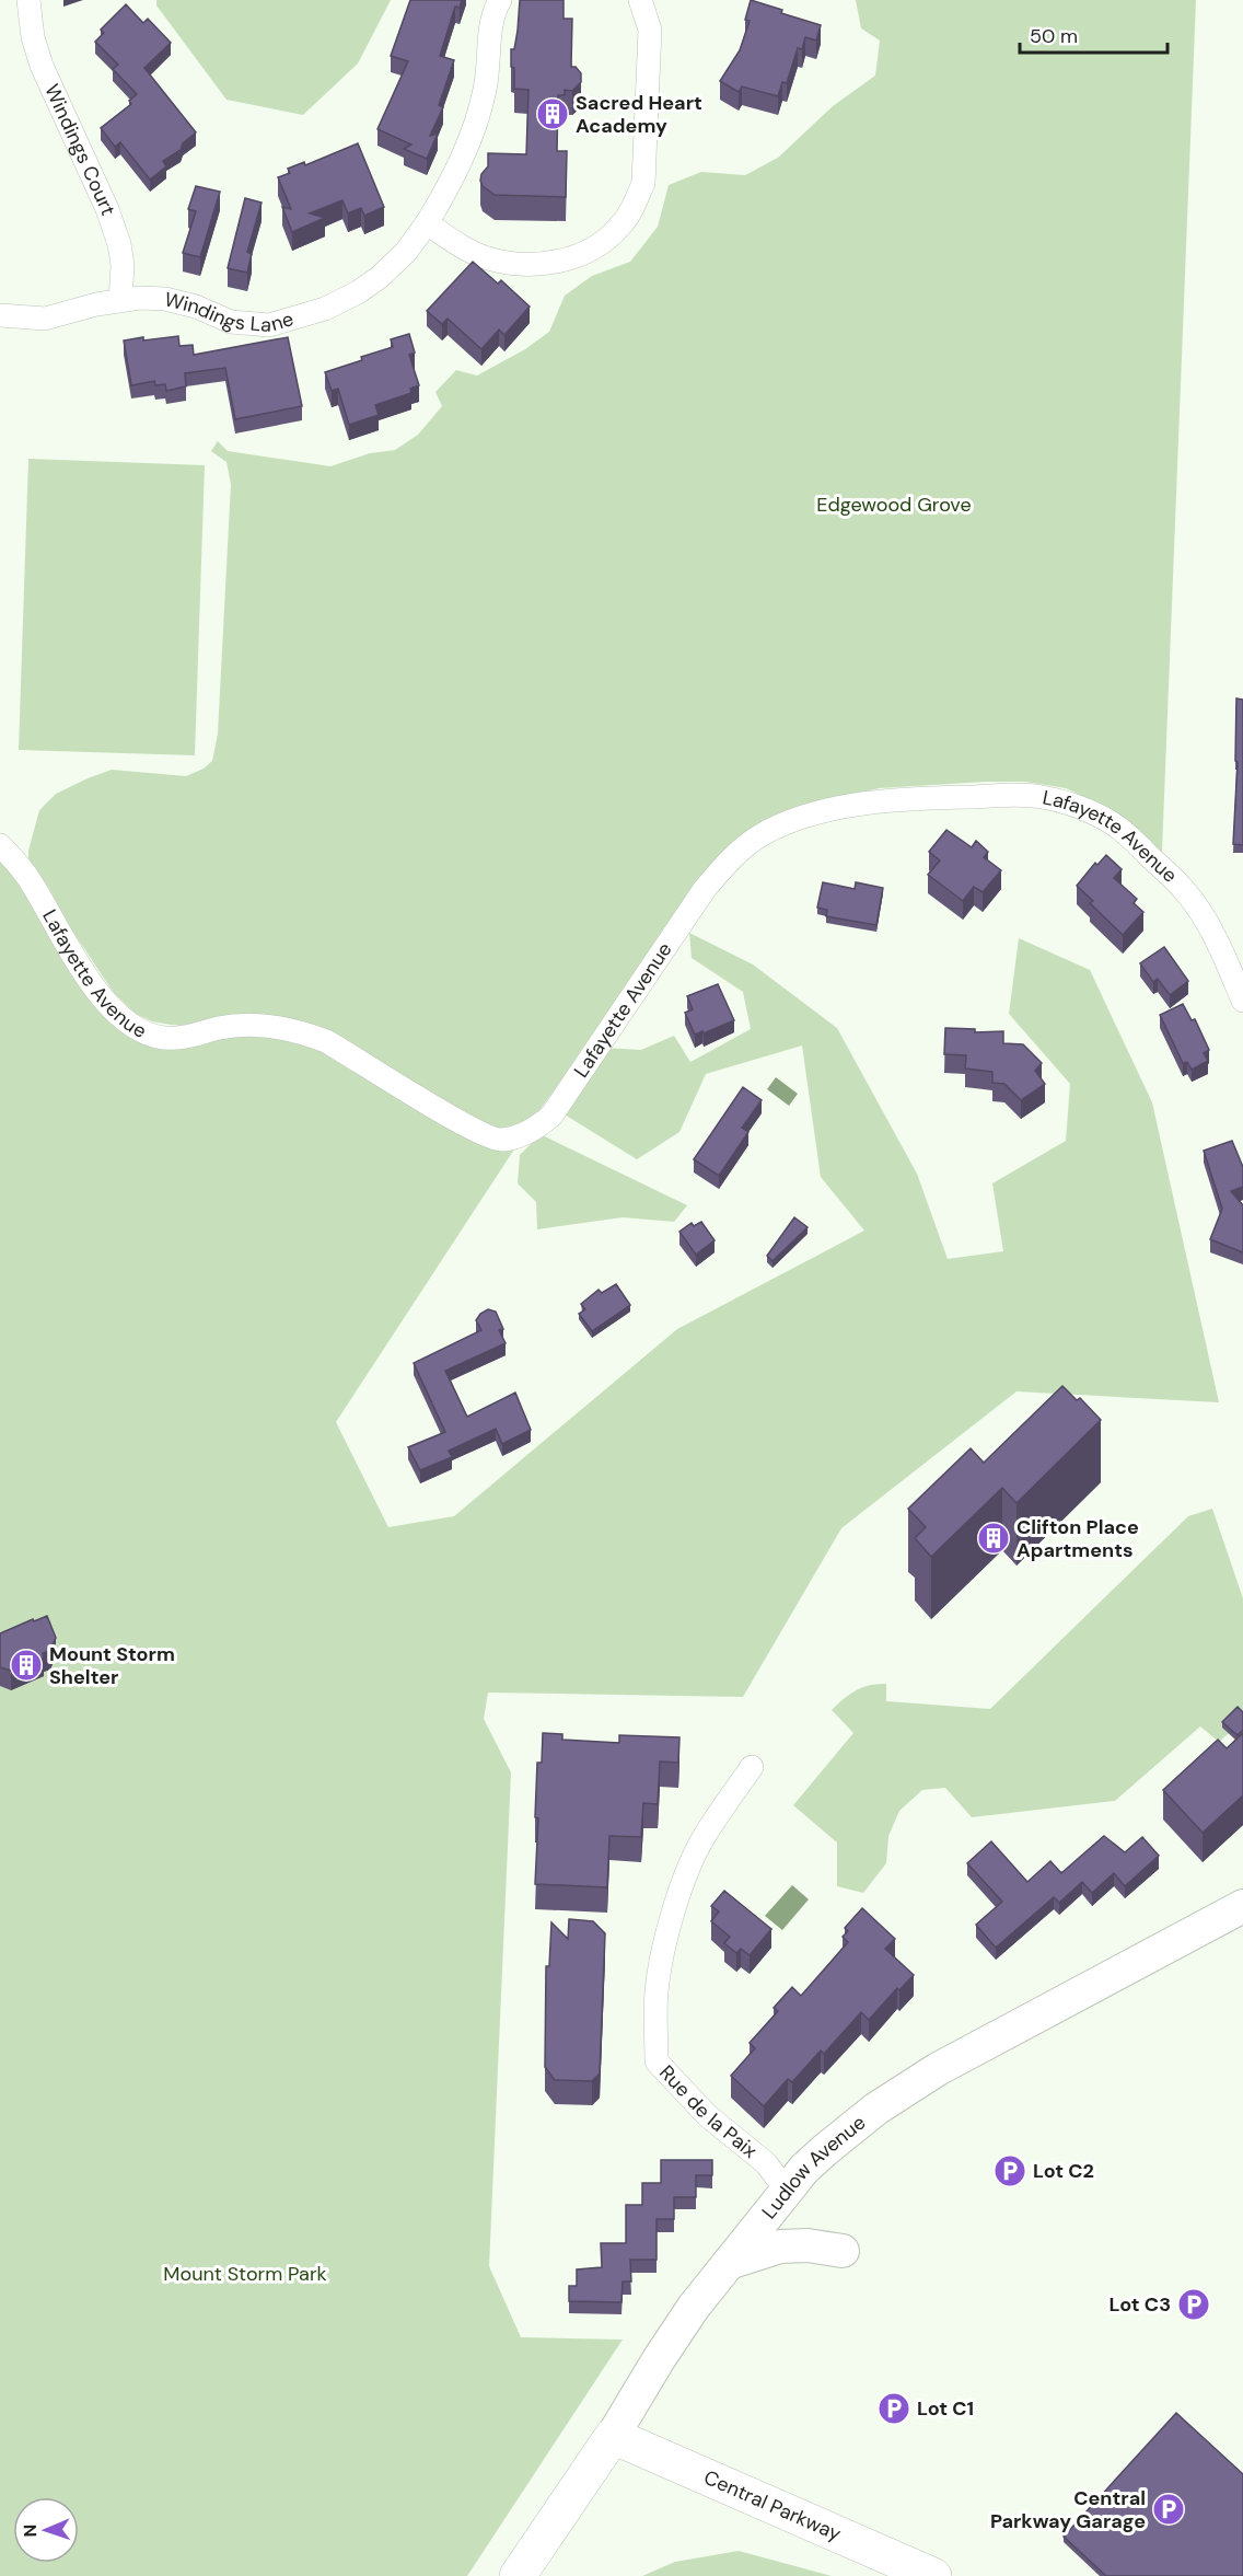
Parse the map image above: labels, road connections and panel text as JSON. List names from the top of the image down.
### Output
{
  "streets": {
    "main road": ["Ludlow Avenue", "Central Parkway"],
    "street": [
      "Windings Court",
      "Windings Lane",
      "Lafayette Avenue",
      "Rue de la Paix"
    ]
  },
  "crossings": [
    ["Windings Court", "Windings Lane"],
    ["Rue de la Paix", "Ludlow Avenue"],
    ["Ludlow Avenue", "Central Parkway"]
  ],
  "parks": ["Edgewood Grove", "Mount Storm Park"],
  "places": {
    "building": ["Sacred Heart Academy", "Clifton Place Apartments", "Mount Storm Shelter"],
    "parking": [
      "Lot C2",
      "Lot C3",
      "Lot C1",
      "Central Parkway Garage"
    ]
  },
  "scale_bar": "50 m",
  "north": "left"
}
